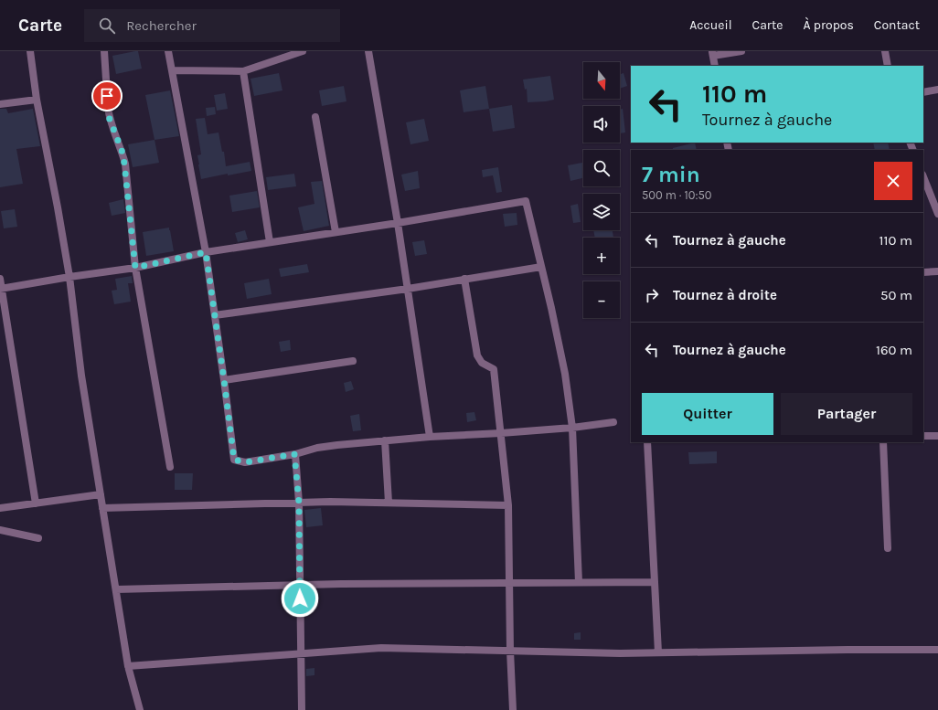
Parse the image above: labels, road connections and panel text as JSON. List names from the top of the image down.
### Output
{
  "north": "bottom",
  "page": {
    "header": "Carte",
    "search": "Rechercher",
    "nav": [
      "Accueil",
      "Carte",
      "À propos",
      "Contact"
    ],
    "map_buttons": ["+", "−"],
    "turn": ["110 m", "Tournez à gauche"],
    "heading": ["7 min", "500 m · 10:50"],
    "list": [
      {
        "name": "Tournez à gauche",
        "value": "110 m"
      },
      {
        "name": "Tournez à droite",
        "value": "50 m"
      },
      {
        "name": "Tournez à gauche",
        "value": "160 m"
      }
    ],
    "buttons": ["Quitter", "Partager"]
  }
}
